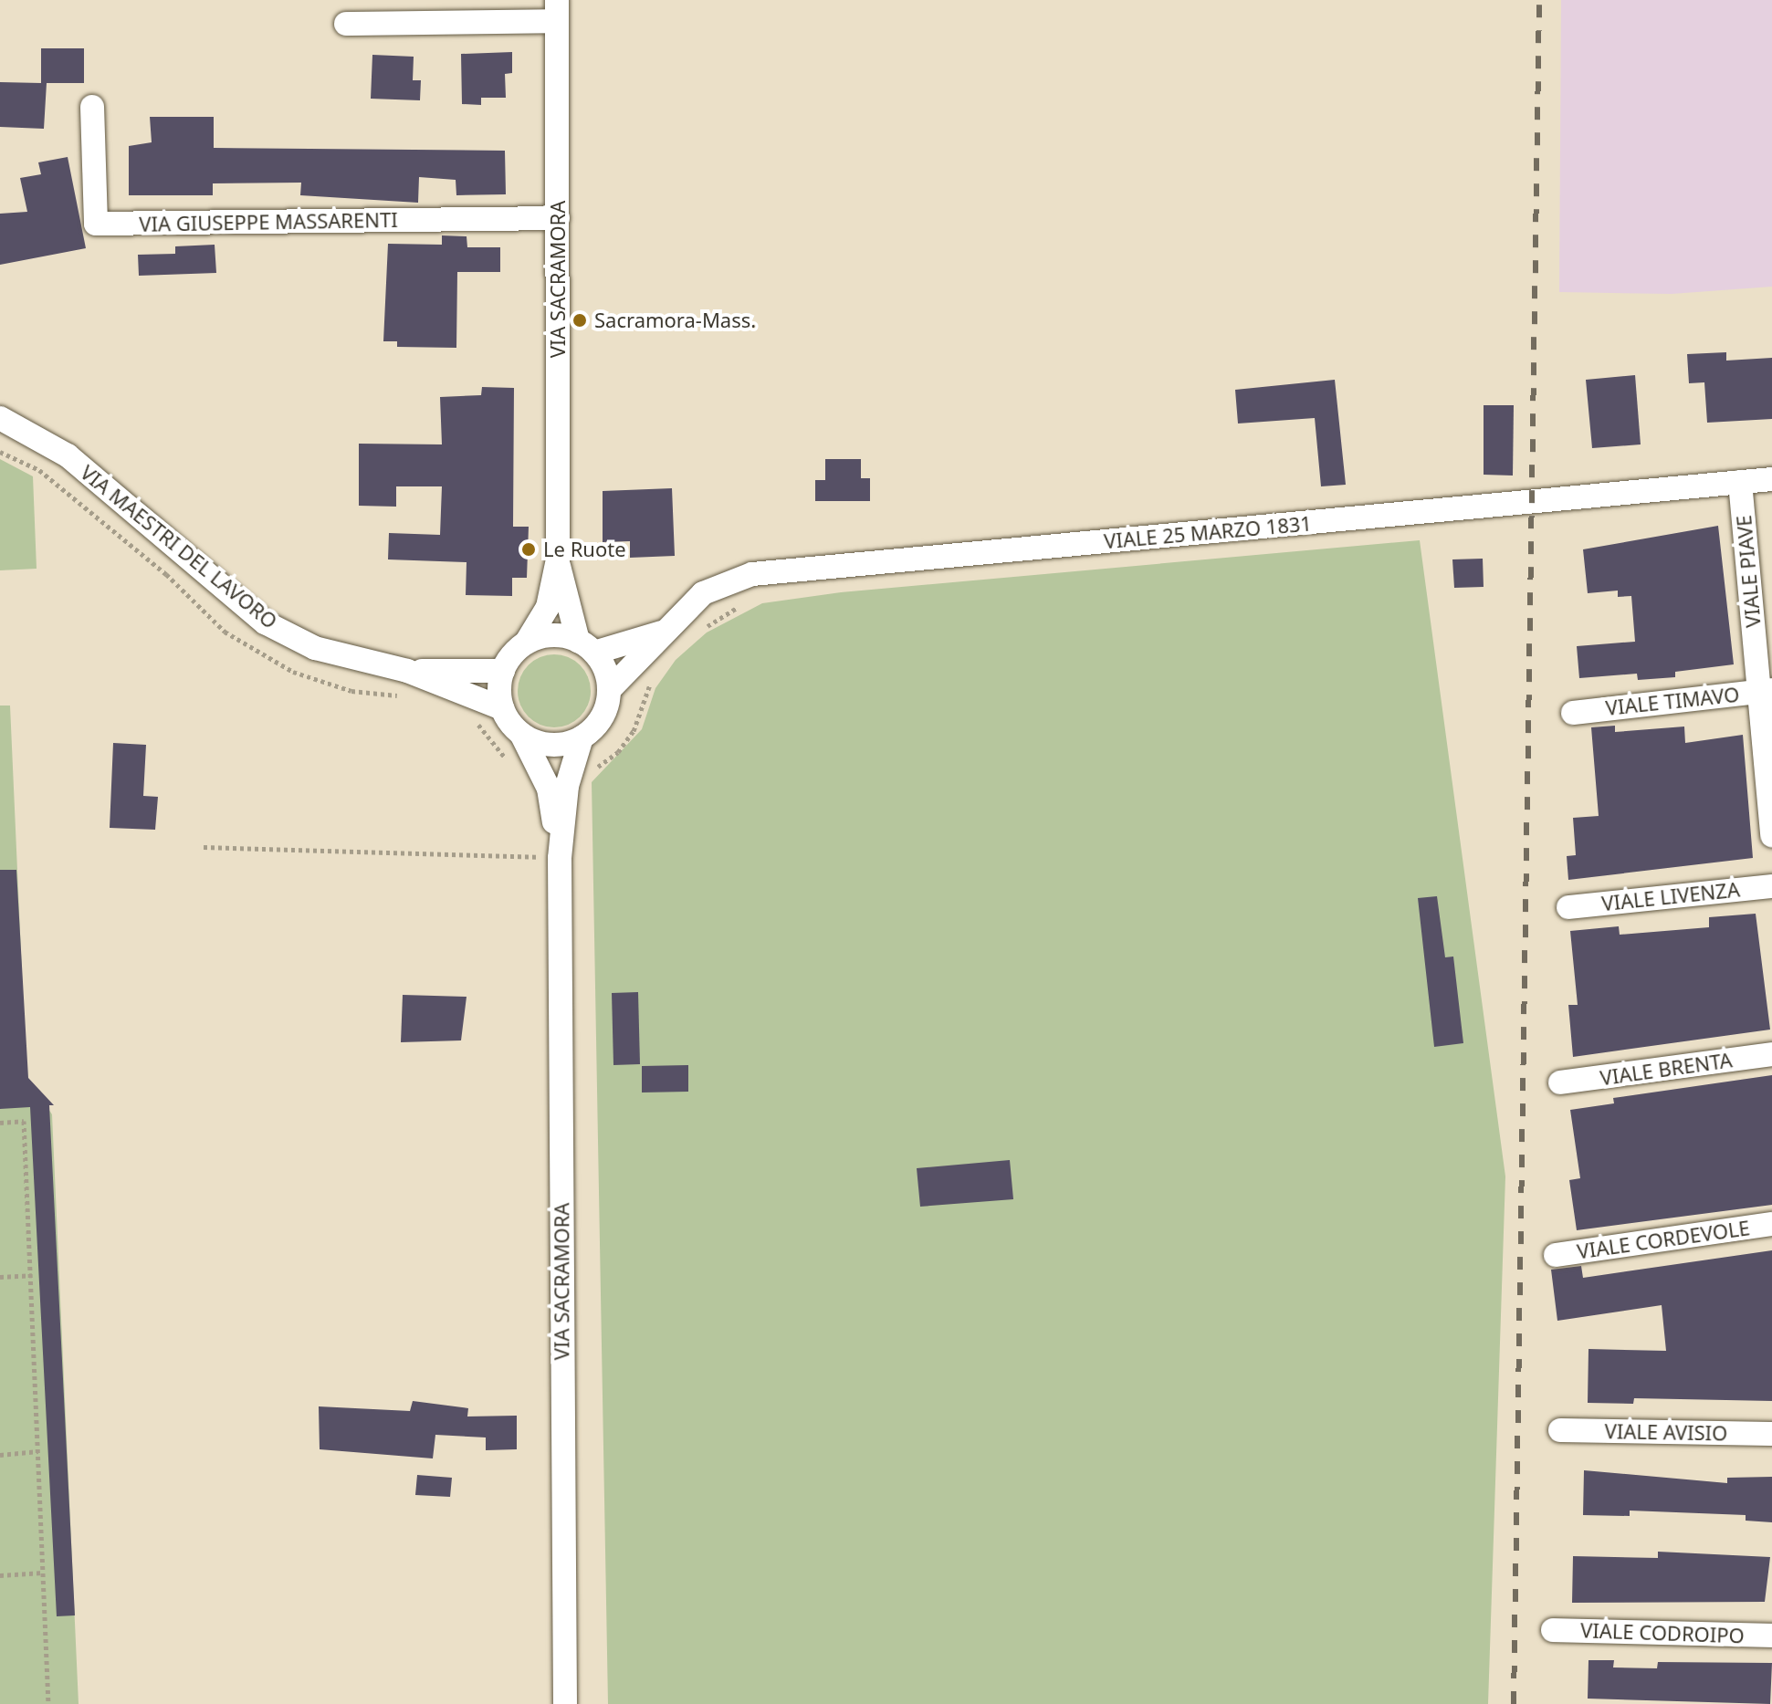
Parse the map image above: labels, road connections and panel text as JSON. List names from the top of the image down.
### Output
{
  "streets": {
    "street": [
      "VIA GIUSEPPE MASSARENTI",
      "VIA SACRAMORA",
      "VIALE 25 MARZO 1831",
      "VIA MAESTRI DEL LAVORO",
      "VIALE PIAVE",
      "VIALE TIMAVO",
      "VIALE LIVENZA",
      "VIALE BRENTA",
      "VIALE CORDEVOLE",
      "VIALE AVISIO",
      "VIALE CODROIPO"
    ]
  },
  "crossings": [
    ["VIA GIUSEPPE MASSARENTI", "VIA SACRAMORA"],
    ["VIA SACRAMORA", "VIALE 25 MARZO 1831"],
    ["VIA SACRAMORA", "VIA MAESTRI DEL LAVORO"],
    ["VIALE 25 MARZO 1831", "VIA MAESTRI DEL LAVORO"],
    ["VIALE 25 MARZO 1831", "VIALE PIAVE"],
    ["VIALE PIAVE", "VIALE TIMAVO"]
  ],
  "places": ["Sacramora-Mass.", "Le Ruote"]
}
